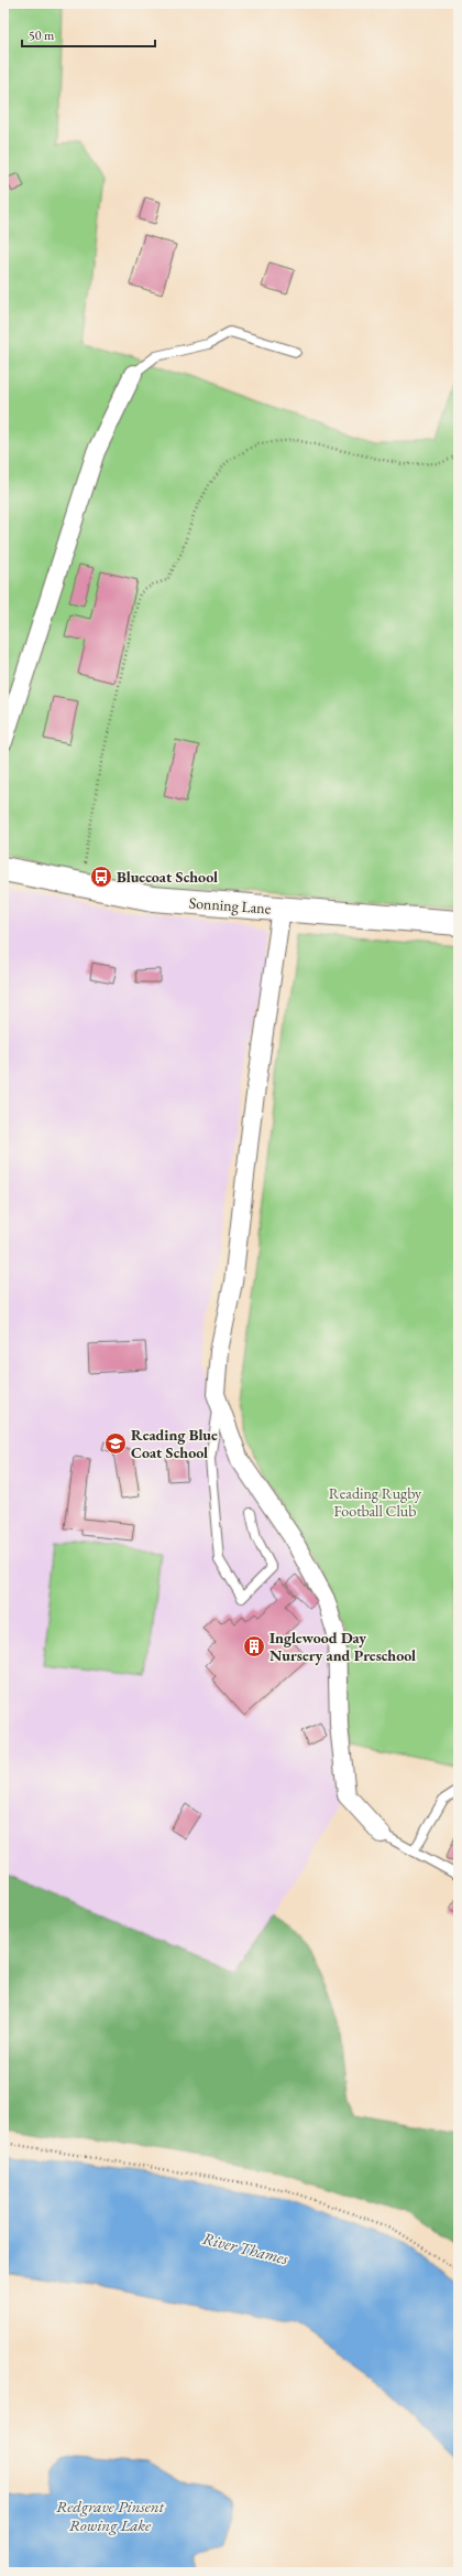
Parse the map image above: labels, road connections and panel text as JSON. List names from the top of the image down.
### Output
{
  "streets": {
    "main road": ["Sonning Lane"]
  },
  "water": ["River Thames", "Redgrave Pinsent Rowing Lake"],
  "parks": ["Reading Rugby Football Club"],
  "places": {
    "bus stop": ["Bluecoat School"],
    "school or university": ["Reading Blue Coat School"],
    "building": ["Inglewood Day Nursery and Preschool"]
  },
  "scale_bar": "50 m"
}
